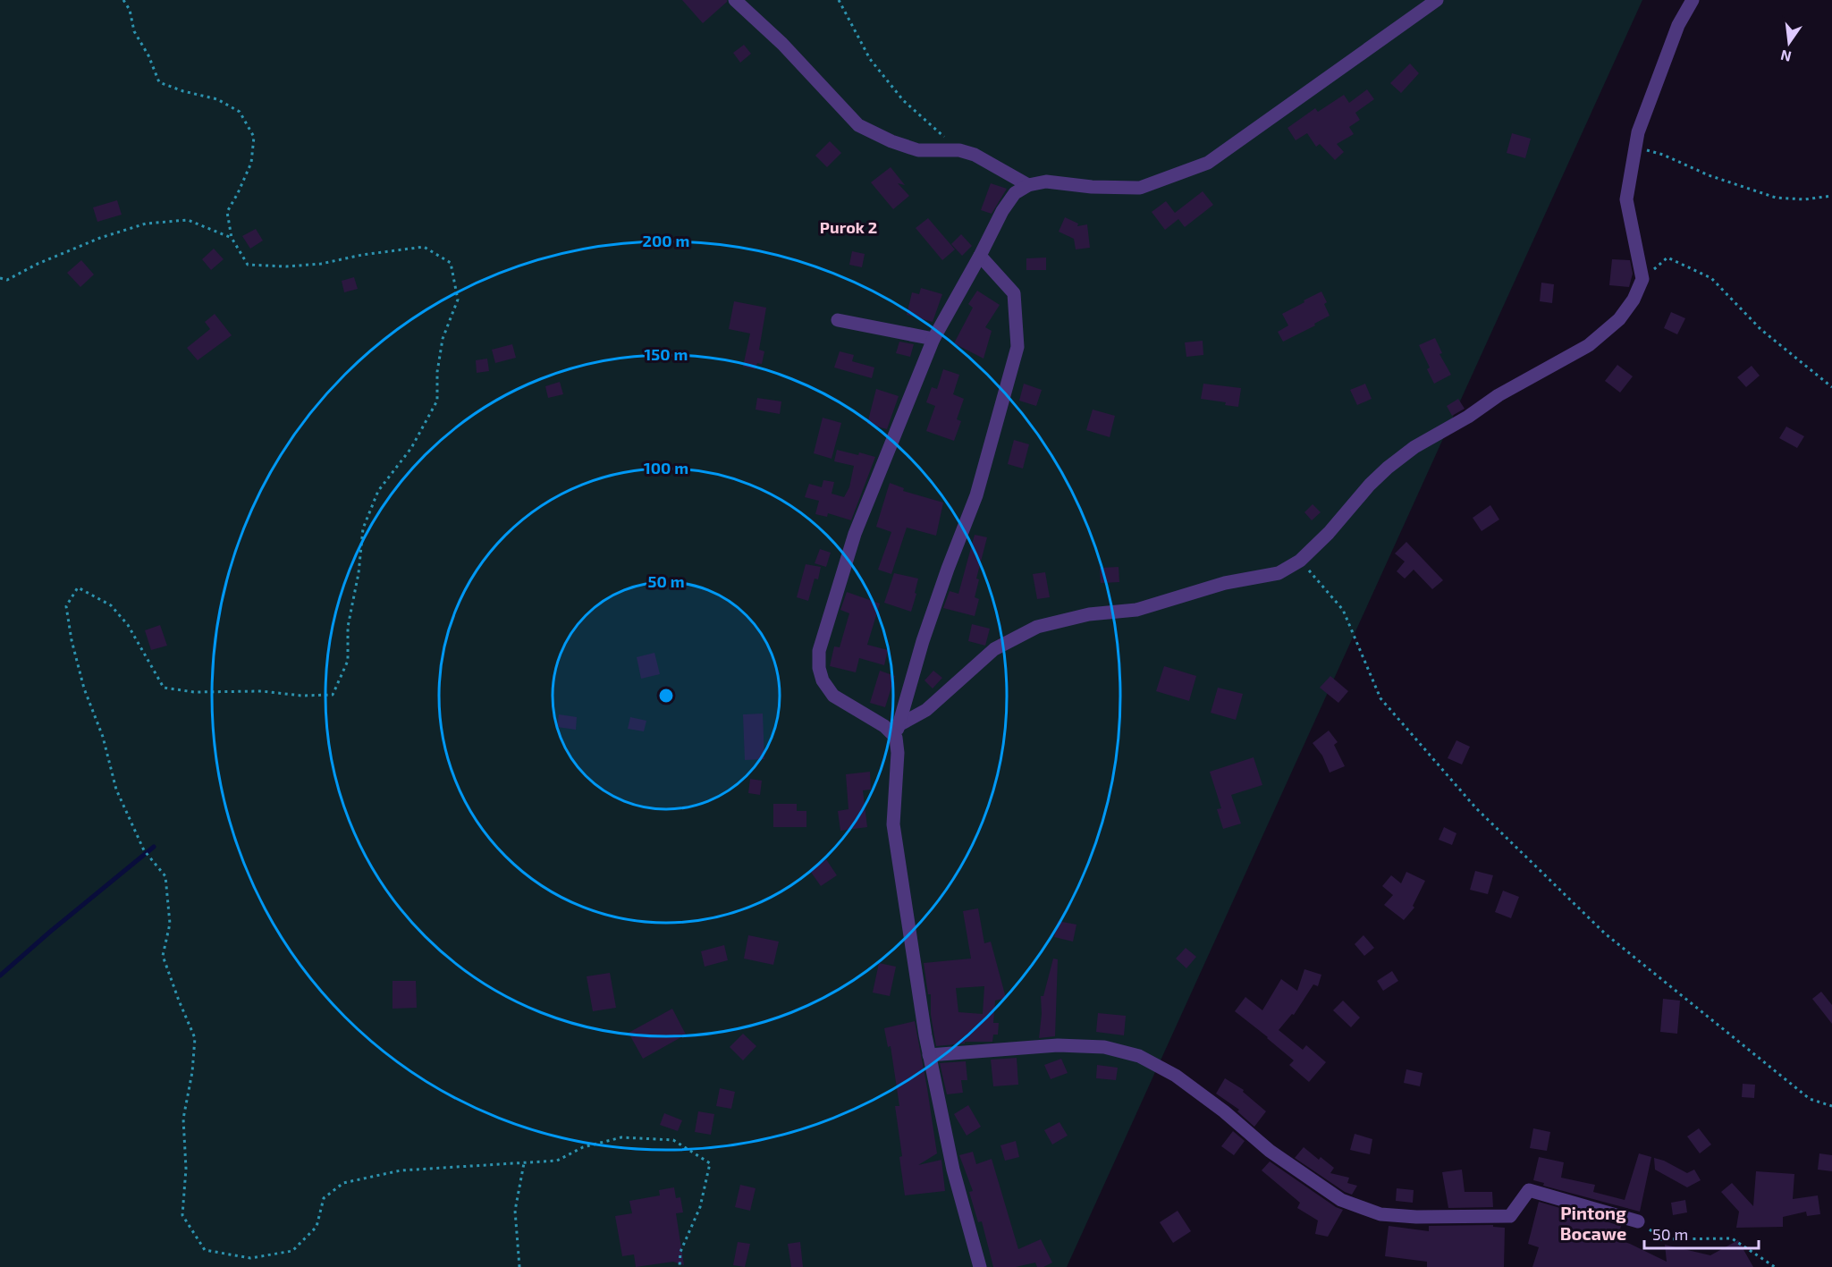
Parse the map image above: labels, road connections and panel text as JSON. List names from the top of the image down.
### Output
{
  "districts": ["Purok 2", "Pintong Bocawe"],
  "scale_bar": "50 m",
  "north": "bottom",
  "rings": [
    "200 m",
    "150 m",
    "100 m",
    "50 m"
  ]
}
